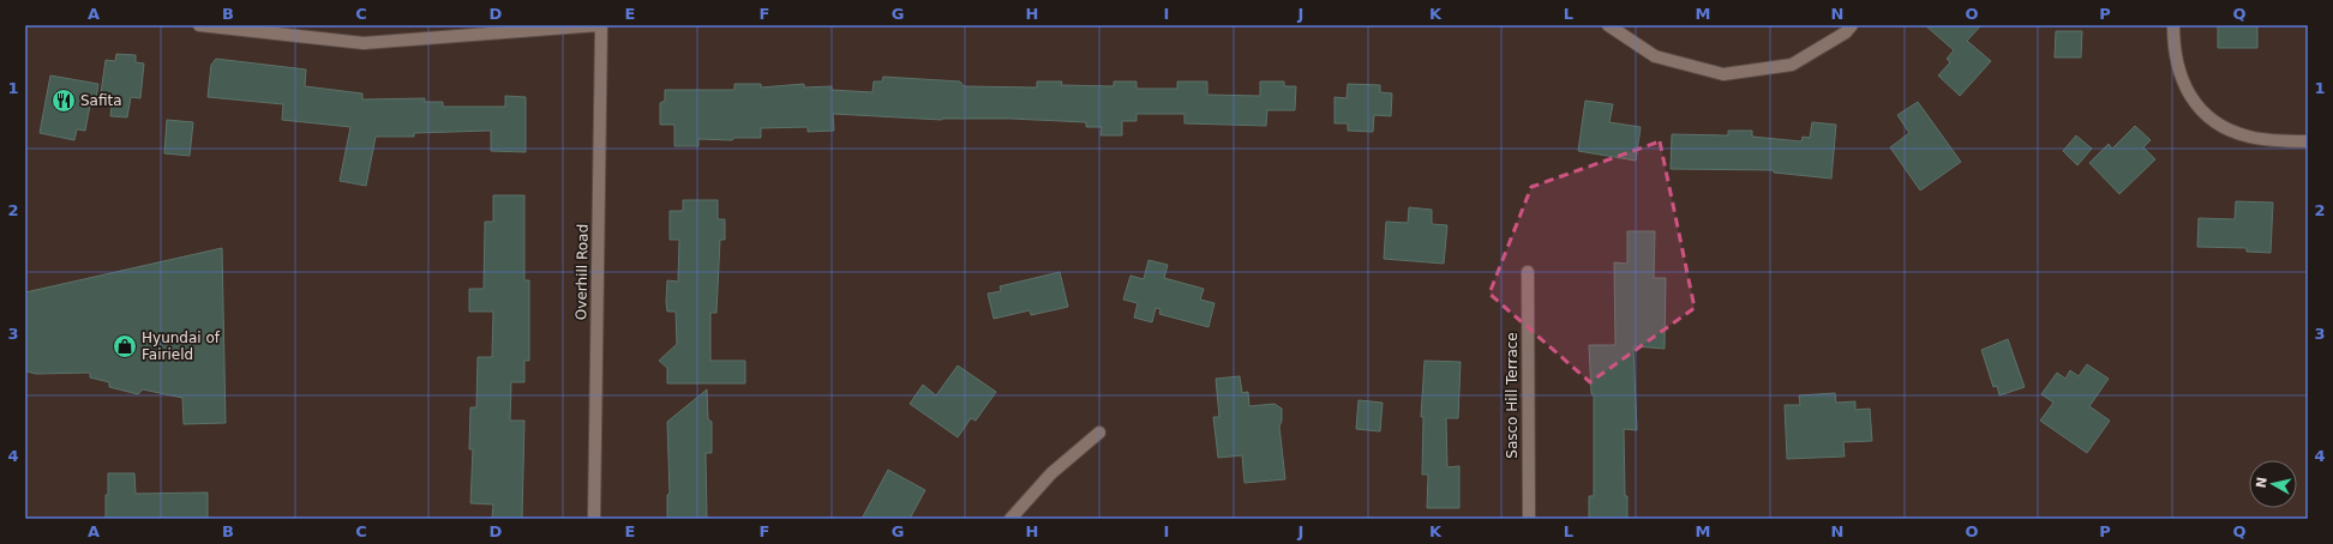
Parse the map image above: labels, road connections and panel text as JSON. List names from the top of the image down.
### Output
{
  "streets": {
    "street": ["Overhill Road", "Sasco Hill Terrace"]
  },
  "places": {
    "restaurant": ["Safita"],
    "shop": ["Hyundai of Fairield"]
  },
  "north": "left",
  "grid": {
    "columns": [
      "A",
      "B",
      "C",
      "D",
      "E",
      "F",
      "G",
      "H",
      "I",
      "J",
      "K",
      "L",
      "M",
      "N",
      "O",
      "P",
      "Q"
    ],
    "rows": [
      "1",
      "2",
      "3",
      "4"
    ]
  }
}
